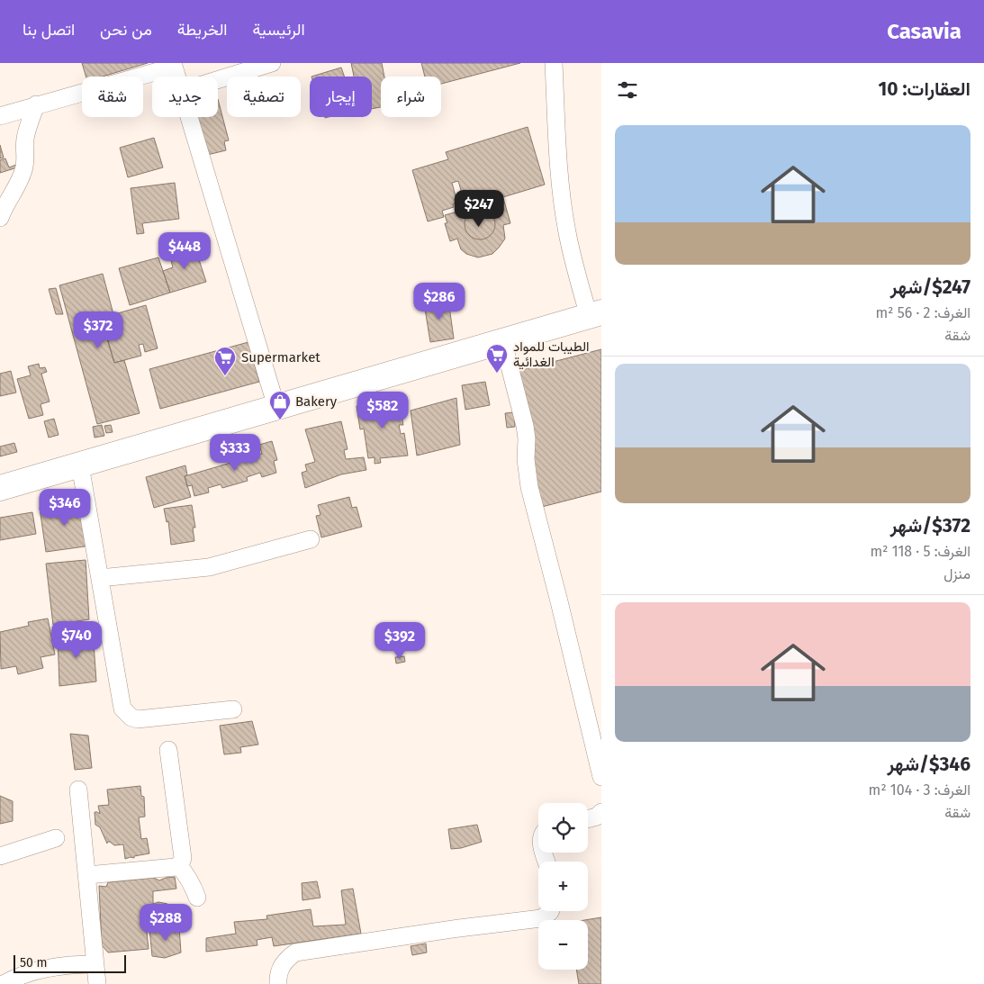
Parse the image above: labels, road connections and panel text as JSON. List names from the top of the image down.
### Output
{
  "places": {
    "supermarket": ["الطيبات للمواد الغدائية", "Supermarket"],
    "shop": ["Bakery"]
  },
  "scale_bar": "50 m",
  "page": {
    "header": "Casavia",
    "nav": [
      "الرئيسية",
      "الخريطة",
      "من نحن",
      "اتصل بنا"
    ],
    "heading": "العقارات: 10",
    "chip": [
      "شراء",
      "إيجار",
      "تصفية",
      "جديد",
      "شقة"
    ],
    "list": [
      {
        "name": "$247/شهر",
        "note": "الغرف: 2 · 56 m² · شقة"
      },
      {
        "name": "$372/شهر",
        "note": "الغرف: 5 · 118 m² · منزل"
      },
      {
        "name": "$346/شهر",
        "note": "الغرف: 3 · 104 m² · شقة"
      }
    ],
    "price": [
      "$247",
      "$448",
      "$286",
      "$372",
      "$582",
      "$333",
      "$346",
      "$740",
      "$392",
      "$288"
    ],
    "map_buttons": ["+", "−"],
    "scale": "50 m"
  }
}
